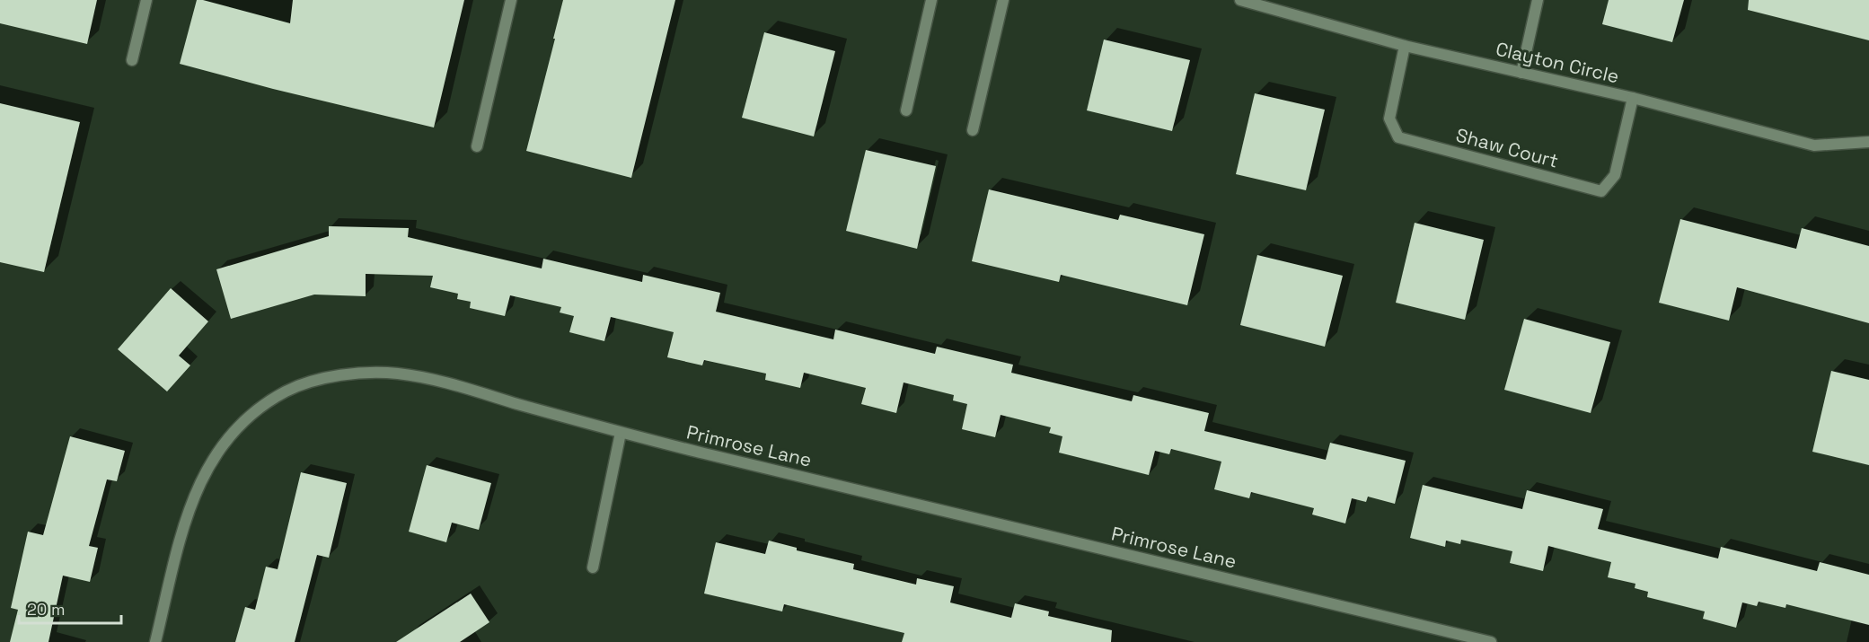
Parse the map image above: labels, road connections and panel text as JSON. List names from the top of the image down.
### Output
{
  "streets": {
    "street": ["Clayton Circle", "Shaw Court", "Primrose Lane"]
  },
  "crossings": [
    ["Clayton Circle", "Shaw Court"]
  ],
  "scale_bar": "20 m"
}
